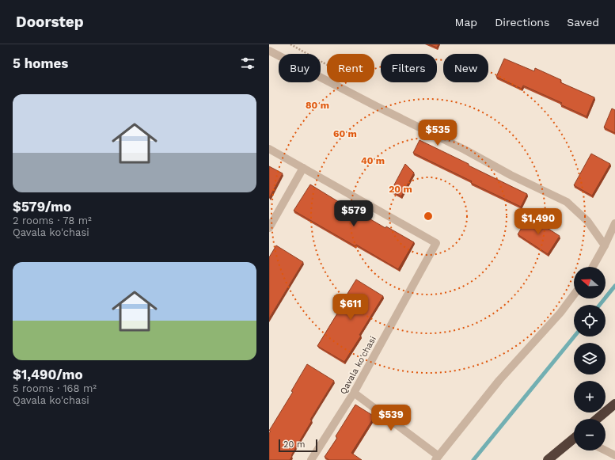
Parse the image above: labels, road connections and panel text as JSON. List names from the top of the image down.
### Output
{
  "streets": {
    "street": ["Qavala ko'chasi"]
  },
  "scale_bar": "20 m",
  "north": "left",
  "page": {
    "header": "Doorstep",
    "nav": ["Map", "Directions", "Saved"],
    "heading": "5 homes",
    "chip": [
      "Buy",
      "Rent",
      "Filters",
      "New"
    ],
    "list": [
      {
        "name": "$579/mo",
        "note": "2 rooms · 78 m² · Qavala ko'chasi"
      },
      {
        "name": "$1,490/mo",
        "note": "5 rooms · 168 m² · Qavala ko'chasi"
      }
    ],
    "price": [
      "$535",
      "$579",
      "$1,490",
      "$611",
      "$539"
    ],
    "map_buttons": ["+", "−"],
    "scale": "20 m"
  },
  "rings": [
    "80 m",
    "60 m",
    "40 m",
    "20 m"
  ]
}
